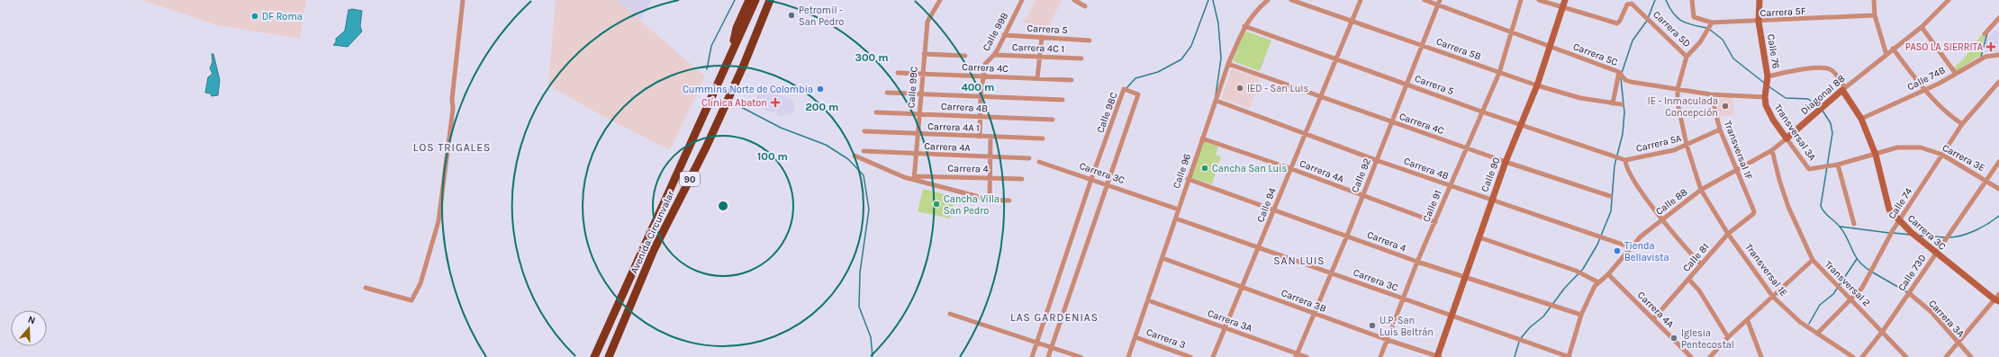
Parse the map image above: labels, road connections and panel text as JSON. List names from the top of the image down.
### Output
{
  "streets": {
    "highway": ["90", "Avenida Circunvalar"],
    "street": [
      "Carrera 5F",
      "Carrera 5",
      "Carrera 5D",
      "Calle 99B",
      "Carrera 4C 1",
      "Carrera 5B",
      "Calle 76",
      "Carrera 5C",
      "Carrera 4C",
      "Calle 74B",
      "Calle 99C",
      "Diagonal 88",
      "Carrera 4B",
      "Calle 98C",
      "Carrera 4A 1",
      "Transversal 3A",
      "Carrera 5A",
      "Carrera 4A",
      "Transversal 1F",
      "Carrera 3E",
      "Carrera 4",
      "Calle 96",
      "Carrera 3C",
      "Calle 90",
      "Calle 92",
      "Calle 88",
      "Calle 74",
      "Calle 94",
      "Calle 91",
      "Calle 81",
      "Transversal 1E",
      "Calle 73D",
      "Transversal 2",
      "Carrera 3B",
      "Carrera 3A",
      "Carrera 3"
    ]
  },
  "crossings": [
    ["Carrera 5F", "Calle 76"],
    ["Carrera 5F", "Calle 88"],
    ["Carrera 5", "Calle 99B"],
    ["Carrera 5", "Carrera 5A"],
    ["Carrera 5", "Calle 96"],
    ["Carrera 5", "Calle 90"],
    ["Carrera 5", "Calle 92"],
    ["Carrera 5", "Calle 94"],
    ["Carrera 5", "Calle 91"],
    ["Carrera 5D", "Calle 90"],
    ["Carrera 5D", "Calle 88"],
    ["Calle 99B", "Carrera 4C 1"],
    ["Calle 99B", "Carrera 4C"],
    ["Calle 99B", "Carrera 4B"],
    ["Calle 99B", "Carrera 4A 1"],
    ["Carrera 5B", "Calle 90"],
    ["Carrera 5B", "Calle 92"],
    ["Carrera 5B", "Calle 94"],
    ["Carrera 5B", "Calle 91"],
    ["Calle 76", "Carrera 5C"],
    ["Calle 76", "Transversal 3A"],
    ["Carrera 5C", "Transversal 1F"],
    ["Carrera 5C", "Calle 90"],
    ["Carrera 5C", "Calle 92"],
    ["Carrera 5C", "Calle 88"],
    ["Carrera 5C", "Calle 91"],
    ["Carrera 4C", "Calle 99C"],
    ["Carrera 4C", "Calle 96"],
    ["Carrera 4C", "Calle 90"],
    ["Carrera 4C", "Calle 92"],
    ["Carrera 4C", "Calle 94"],
    ["Carrera 4C", "Calle 91"],
    ["Calle 74B", "Carrera 3C"],
    ["Calle 99C", "Carrera 4B"],
    ["Calle 99C", "Carrera 4A 1"],
    ["Calle 99C", "Carrera 4A"],
    ["Calle 99C", "Carrera 4"],
    ["Diagonal 88", "Transversal 3A"],
    ["Diagonal 88", "Transversal 1F"],
    ["Diagonal 88", "Carrera 3C"],
    ["Diagonal 88", "Calle 88"],
    ["Diagonal 88", "Transversal 1E"],
    ["Diagonal 88", "Transversal 2"],
    ["Carrera 4B", "Calle 96"],
    ["Carrera 4B", "Calle 90"],
    ["Carrera 4B", "Calle 92"],
    ["Carrera 4B", "Calle 88"],
    ["Carrera 4B", "Calle 94"],
    ["Carrera 4B", "Calle 91"],
    ["Calle 98C", "Carrera 3C"],
    ["Transversal 3A", "Carrera 3E"],
    ["Carrera 5A", "Transversal 1F"],
    ["Carrera 5A", "Calle 88"],
    ["Carrera 4A", "Calle 96"],
    ["Carrera 4A", "Calle 92"],
    ["Carrera 4A", "Calle 88"],
    ["Carrera 4A", "Calle 94"],
    ["Carrera 4A", "Calle 91"],
    ["Carrera 4A", "Calle 81"],
    ["Transversal 1F", "Calle 81"],
    ["Carrera 3E", "Carrera 3C"],
    ["Carrera 3E", "Calle 74"],
    ["Carrera 3E", "Calle 73D"],
    ["Carrera 4", "Calle 96"],
    ["Carrera 4", "Calle 90"],
    ["Carrera 4", "Calle 92"],
    ["Carrera 4", "Calle 88"],
    ["Carrera 4", "Calle 94"],
    ["Carrera 4", "Calle 91"],
    ["Calle 96", "Carrera 3C"],
    ["Calle 96", "Carrera 3B"],
    ["Calle 96", "Carrera 3A"],
    ["Calle 96", "Carrera 3"],
    ["Carrera 3C", "Calle 90"],
    ["Carrera 3C", "Calle 92"],
    ["Carrera 3C", "Calle 88"],
    ["Carrera 3C", "Calle 74"],
    ["Carrera 3C", "Calle 94"],
    ["Carrera 3C", "Calle 91"],
    ["Carrera 3C", "Calle 73D"],
    ["Calle 90", "Carrera 3B"],
    ["Calle 92", "Carrera 3B"],
    ["Calle 92", "Carrera 3A"],
    ["Calle 88", "Transversal 1E"],
    ["Calle 74", "Transversal 1E"],
    ["Calle 74", "Transversal 2"],
    ["Calle 94", "Carrera 3B"],
    ["Calle 94", "Carrera 3A"],
    ["Calle 91", "Carrera 3B"],
    ["Calle 81", "Transversal 1E"],
    ["Calle 73D", "Transversal 2"],
    ["Calle 73D", "Carrera 3A"]
  ],
  "districts": ["LOS TRIGALES", "SAN LUIS", "LAS GARDENIAS"],
  "places": {
    "other": [
      "Petromil - San Pedro",
      "DF Roma",
      "IED - San Luis",
      "Cummins Norte de Colombia",
      "IE - Inmaculada Concepción",
      "Cancha San Luis",
      "Cancha Villa San Pedro",
      "Tienda Bellavista",
      "U.P. San Luis Beltrán",
      "Iglesia Pentecostal"
    ],
    "health": ["PASO LA SIERRITA", "Clínica Abaton"]
  },
  "north": "top",
  "rings": [
    "300 m",
    "400 m",
    "200 m",
    "100 m"
  ]
}
